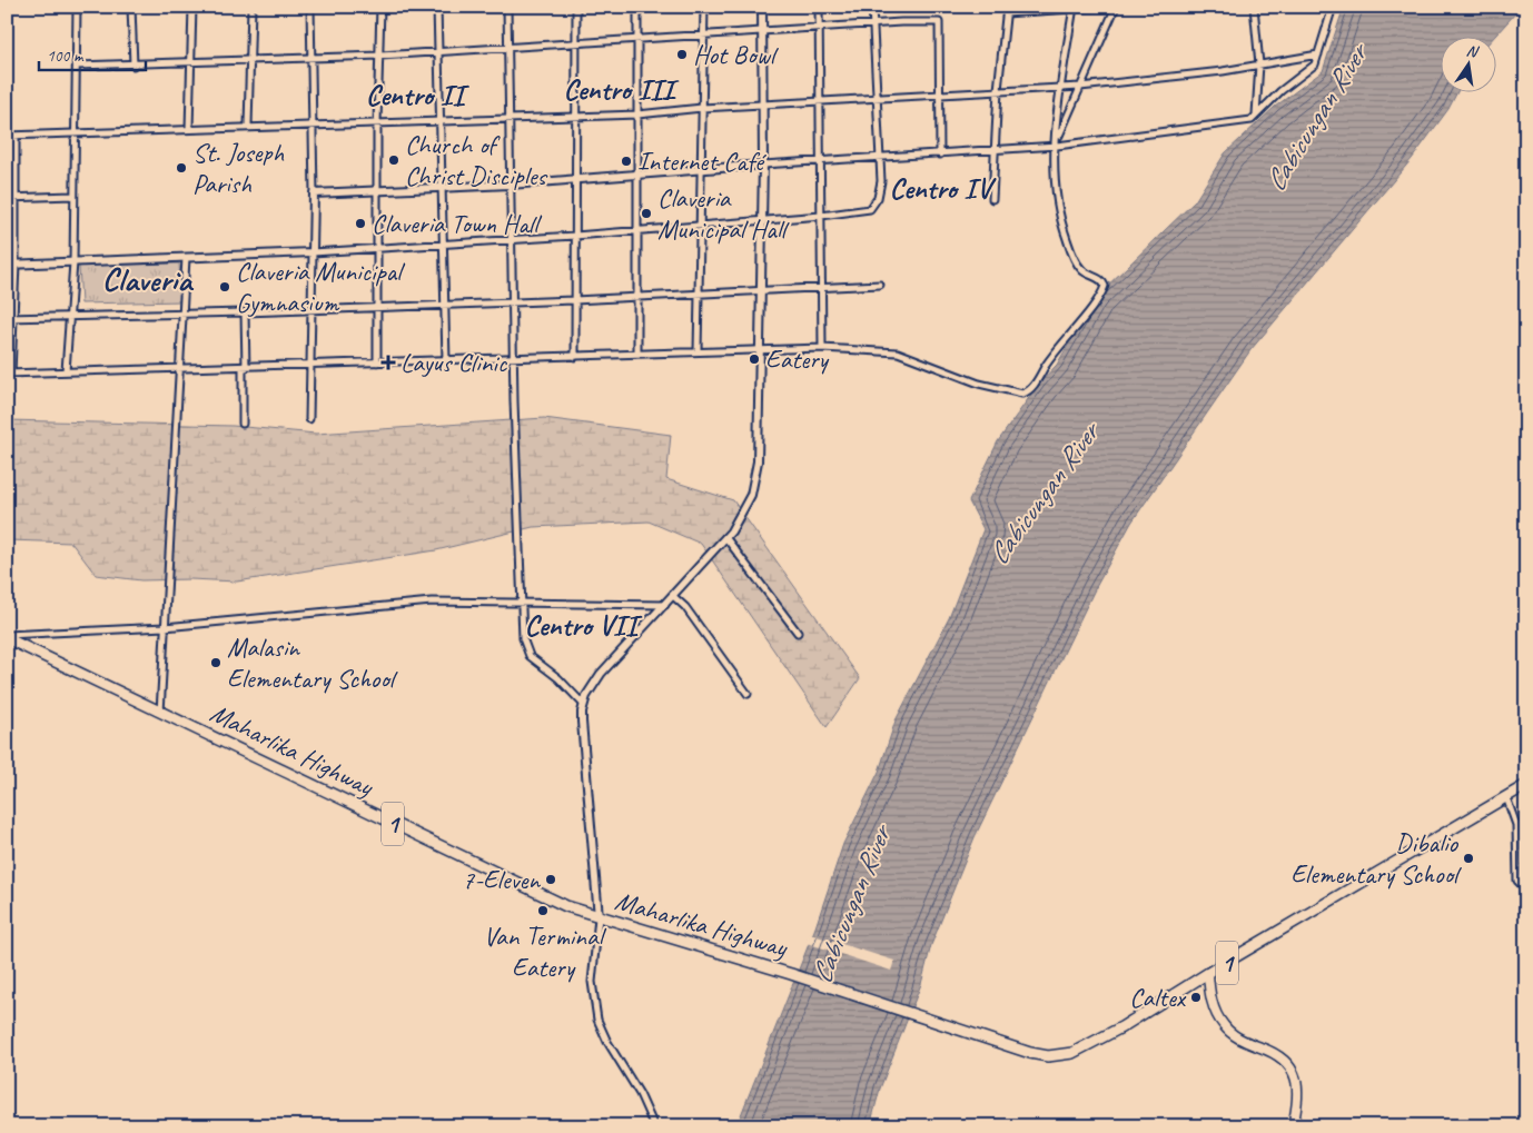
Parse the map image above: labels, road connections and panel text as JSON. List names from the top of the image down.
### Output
{
  "streets": {
    "highway": ["Maharlika Highway", "1"]
  },
  "districts": [
    "Centro III",
    "Centro II",
    "Centro IV",
    "Claveria",
    "Centro VII"
  ],
  "water": ["Cabicungan River"],
  "places": {
    "other": [
      "Hot Bowl",
      "Church of Christ Disciples",
      "Internet Café",
      "St. Joseph Parish",
      "Claveria Municipal Hall",
      "Claveria Town Hall",
      "Claveria Municipal Gymnasium",
      "Eatery",
      "Malasin Elementary School",
      "Dibalio Elementary School",
      "7-Eleven",
      "Van Terminal Eatery",
      "Caltex"
    ],
    "health": ["Layus Clinic"]
  },
  "scale_bar": "100 m",
  "north": "top"
}
